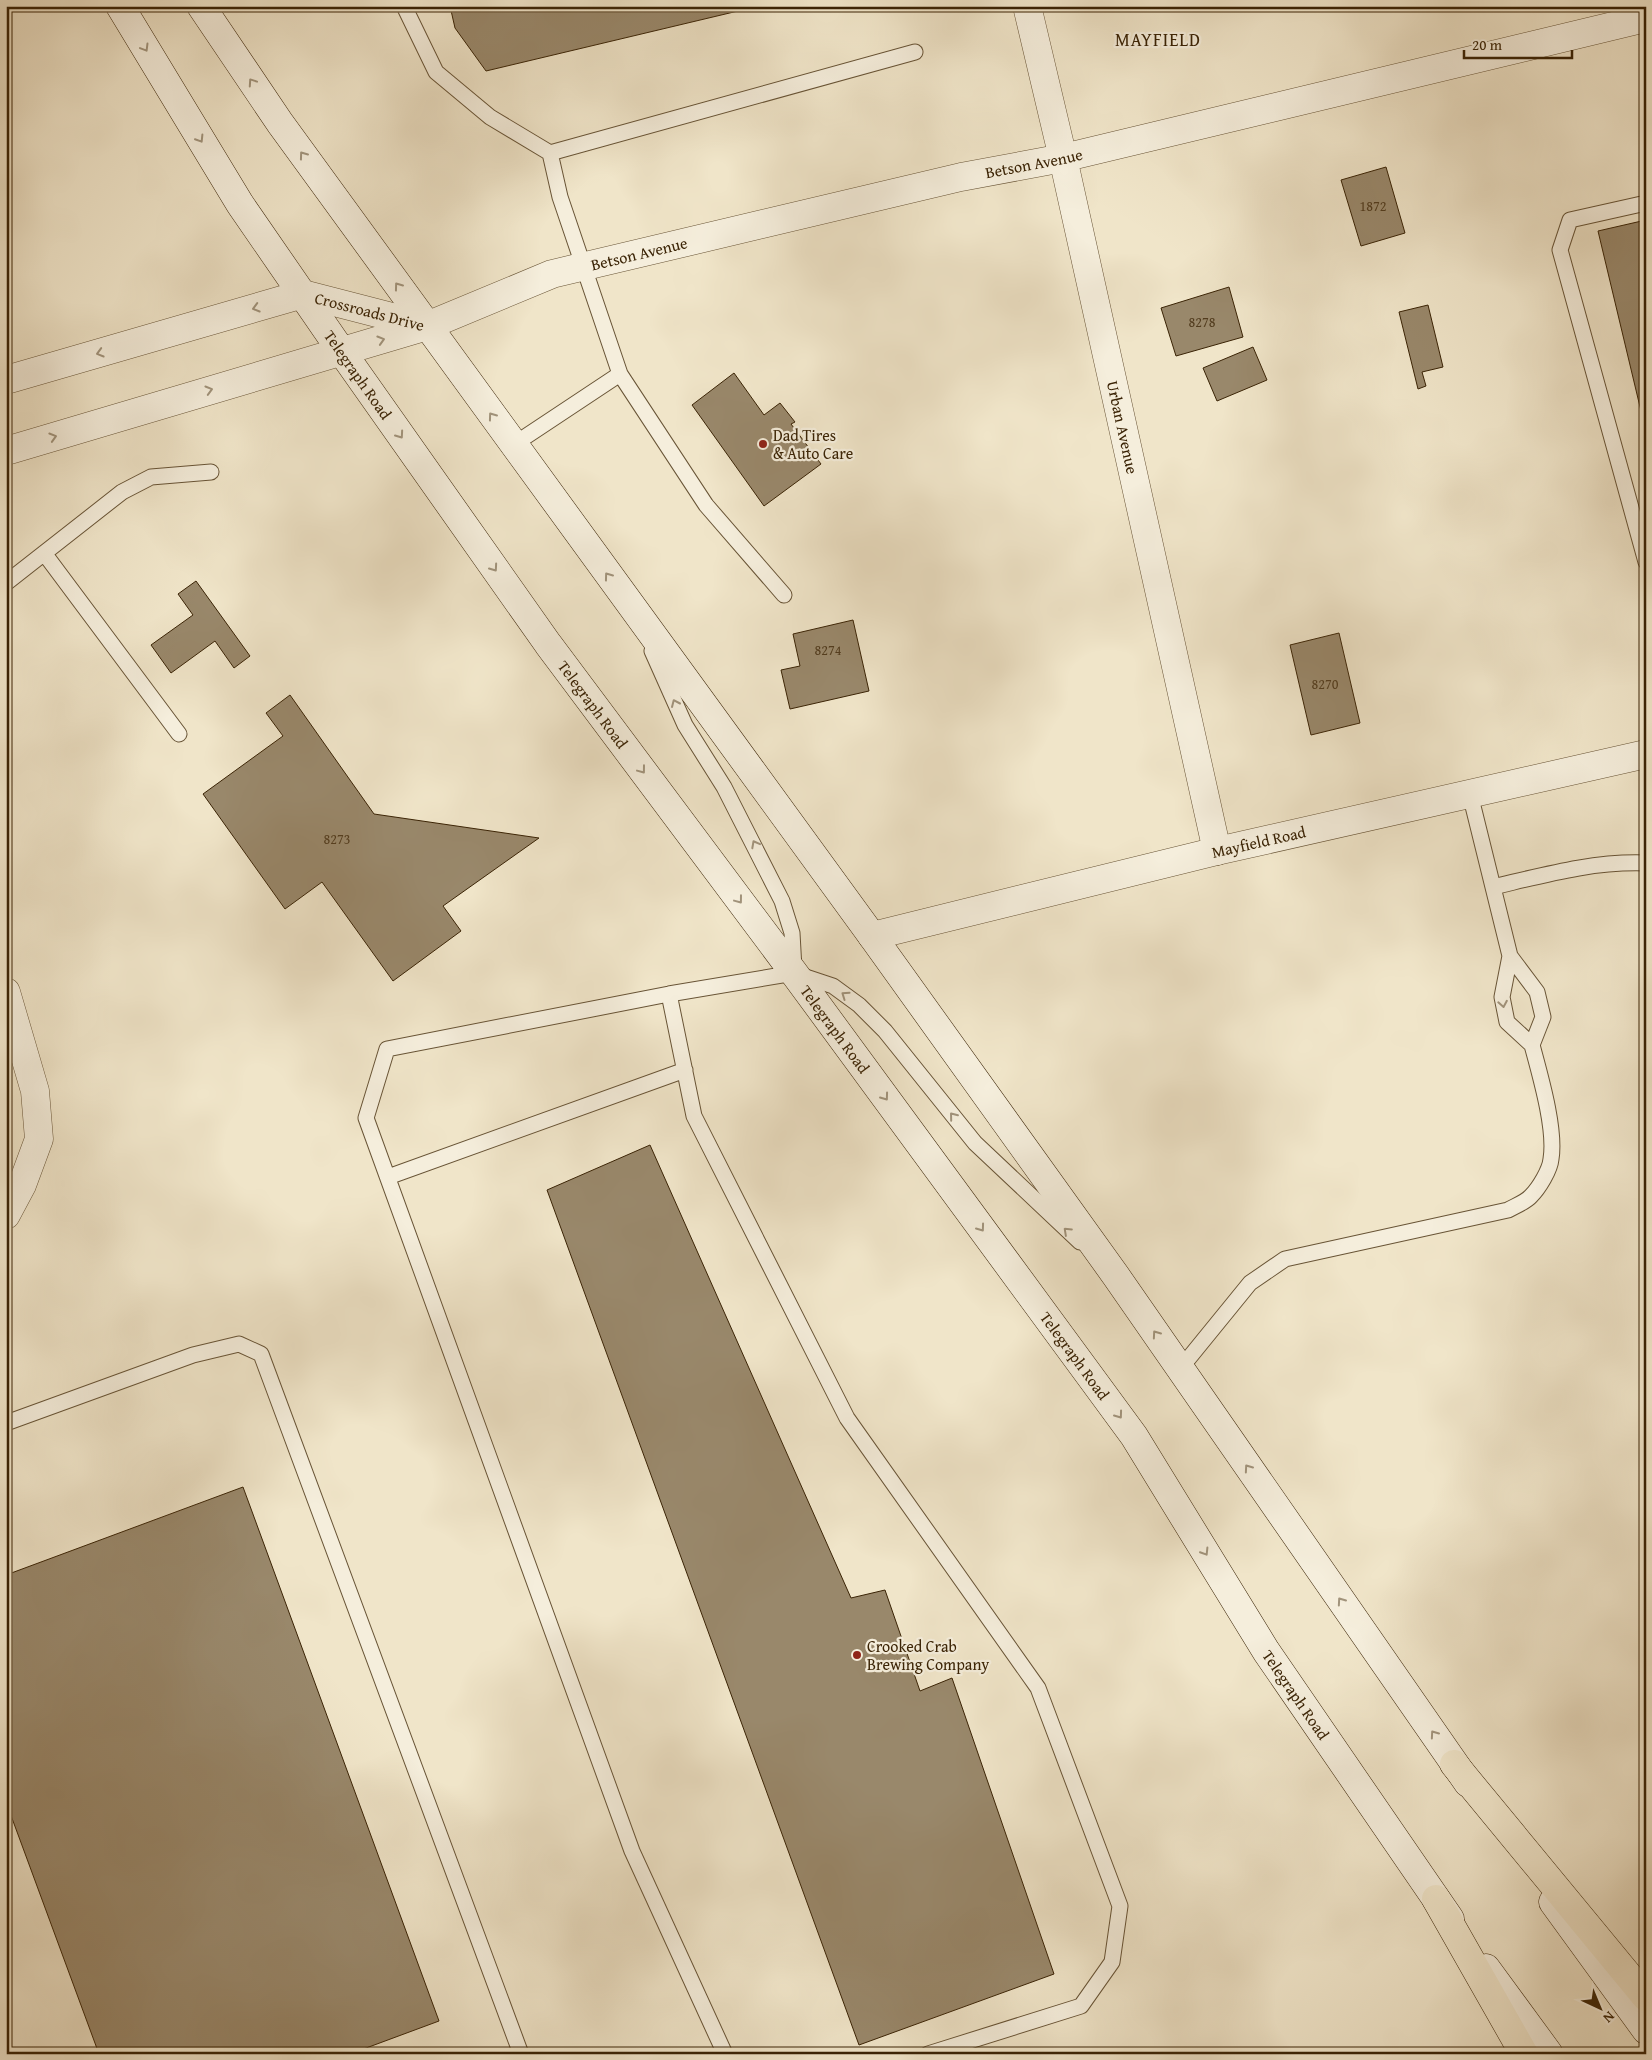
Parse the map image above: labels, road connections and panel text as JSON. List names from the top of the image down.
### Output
{
  "streets": {
    "main road": [
      "Betson Avenue",
      "Crossroads Drive",
      "Telegraph Road",
      "Urban Avenue",
      "Mayfield Road"
    ]
  },
  "crossings": [
    ["Betson Avenue", "Crossroads Drive"],
    ["Betson Avenue", "Urban Avenue"],
    ["Crossroads Drive", "Telegraph Road"],
    ["Urban Avenue", "Mayfield Road"]
  ],
  "districts": ["MAYFIELD"],
  "places": ["Dad Tires & Auto Care", "Crooked Crab Brewing Company"],
  "house_numbers": [
    "1872",
    "8278",
    "8274",
    "8270",
    "8273"
  ],
  "scale_bar": "20 m",
  "north": "bottom right"
}
